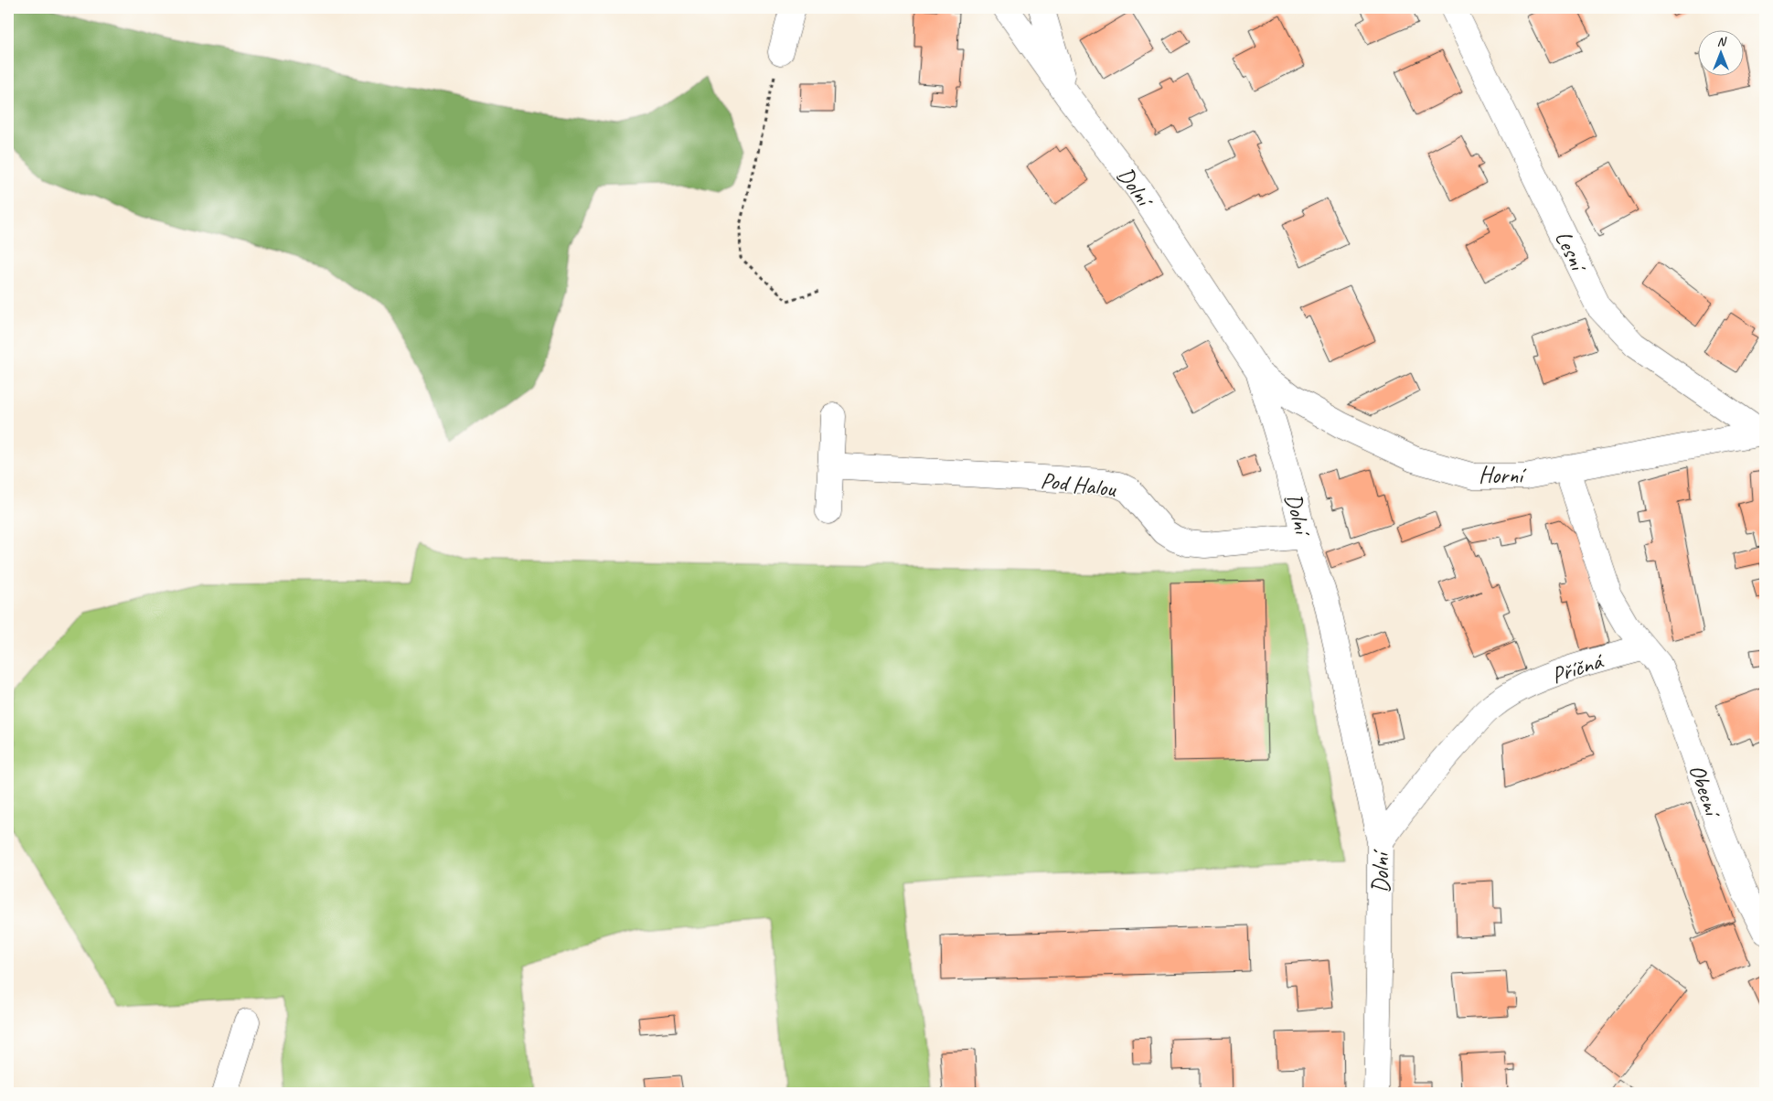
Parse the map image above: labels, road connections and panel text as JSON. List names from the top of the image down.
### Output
{
  "streets": {
    "street": [
      "Dolní",
      "Lesní",
      "Horní",
      "Pod Halou",
      "Příčná",
      "Obecní"
    ]
  },
  "crossings": [
    ["Dolní", "Horní"],
    ["Dolní", "Pod Halou"],
    ["Dolní", "Příčná"],
    ["Lesní", "Horní"],
    ["Příčná", "Obecní"]
  ],
  "north": "top"
}
